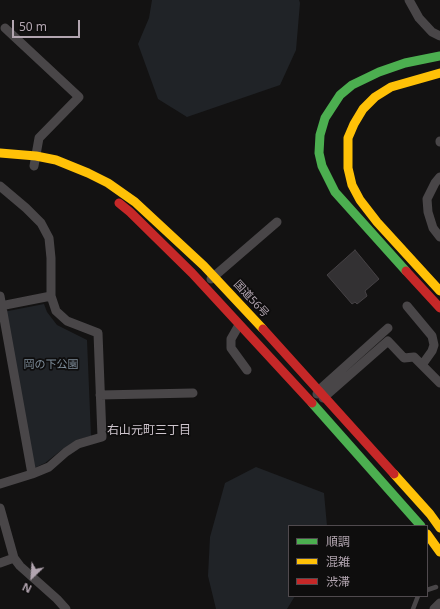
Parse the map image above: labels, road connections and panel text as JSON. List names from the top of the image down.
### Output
{
  "streets": {
    "highway": ["国道56号"]
  },
  "districts": ["右山元町三丁目"],
  "parks": ["岡の下公園"],
  "legend": ["順調", "混雑", "渋滞"],
  "scale_bar": "50 m",
  "north": "bottom left"
}
